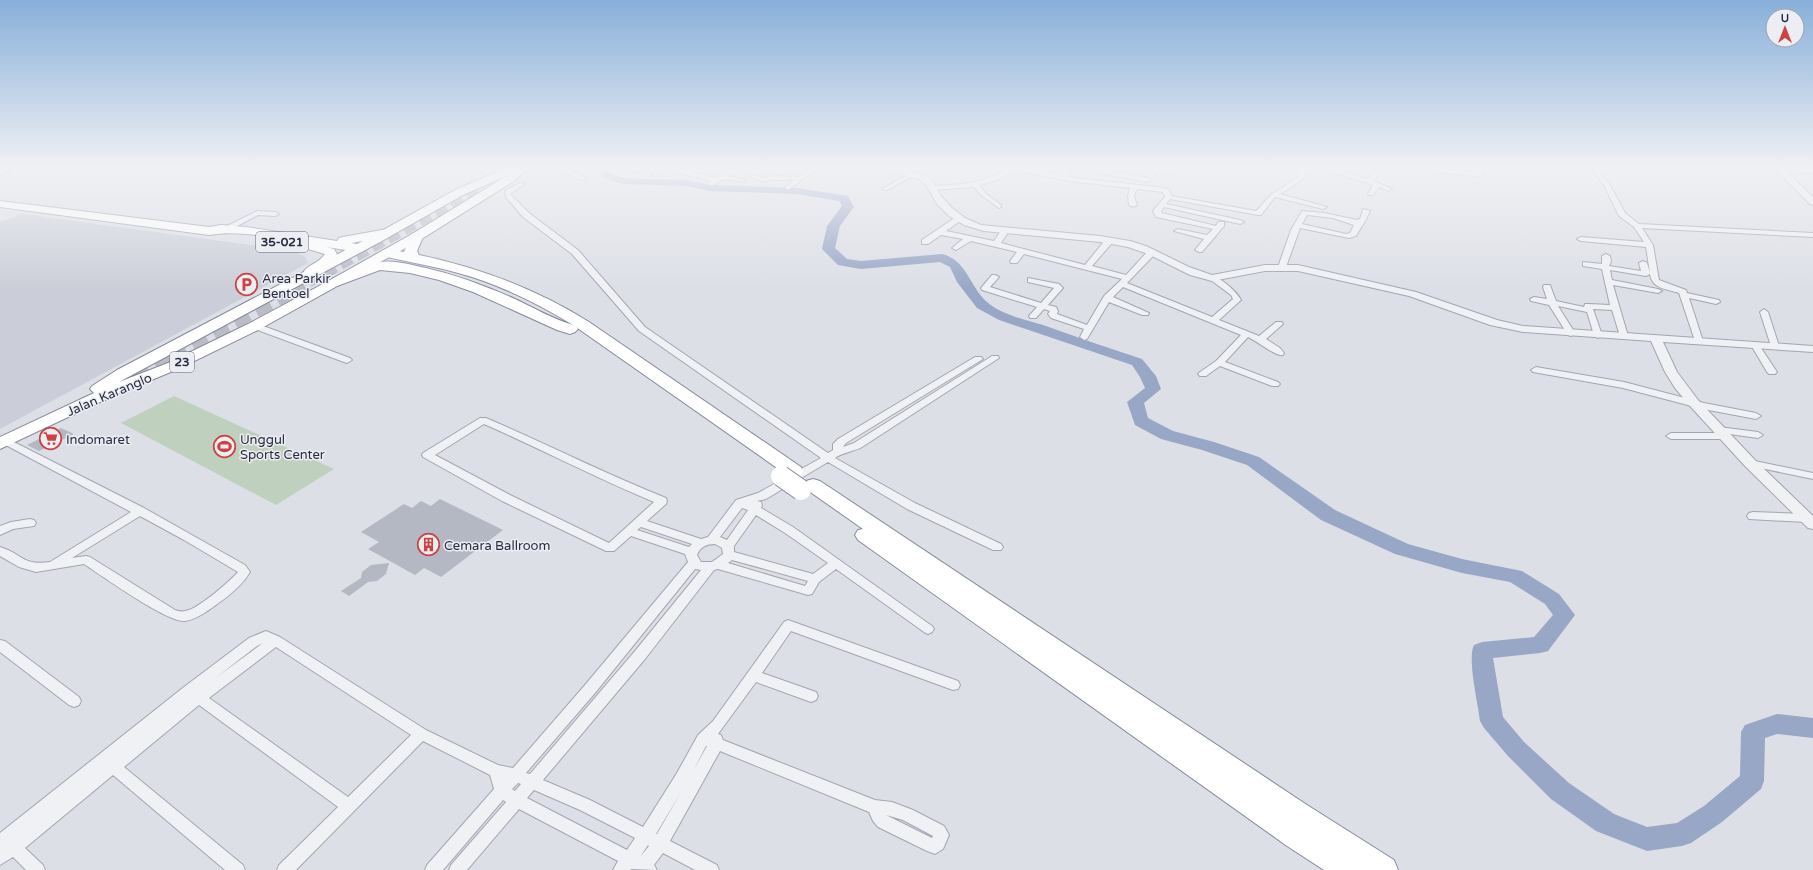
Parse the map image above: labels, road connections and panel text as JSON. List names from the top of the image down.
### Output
{
  "streets": {
    "highway": ["23", "Jalan Karanglo"],
    "main road": ["35-021"]
  },
  "crossings": [
    ["35-021", "Jalan Karanglo"],
    ["23", "Jalan Karanglo"]
  ],
  "places": {
    "parking": ["Area Parkir Bentoel"],
    "supermarket": ["Indomaret"],
    "sports": ["Unggul Sports Center"],
    "building": ["Cemara Ballroom"]
  },
  "north": "top"
}
